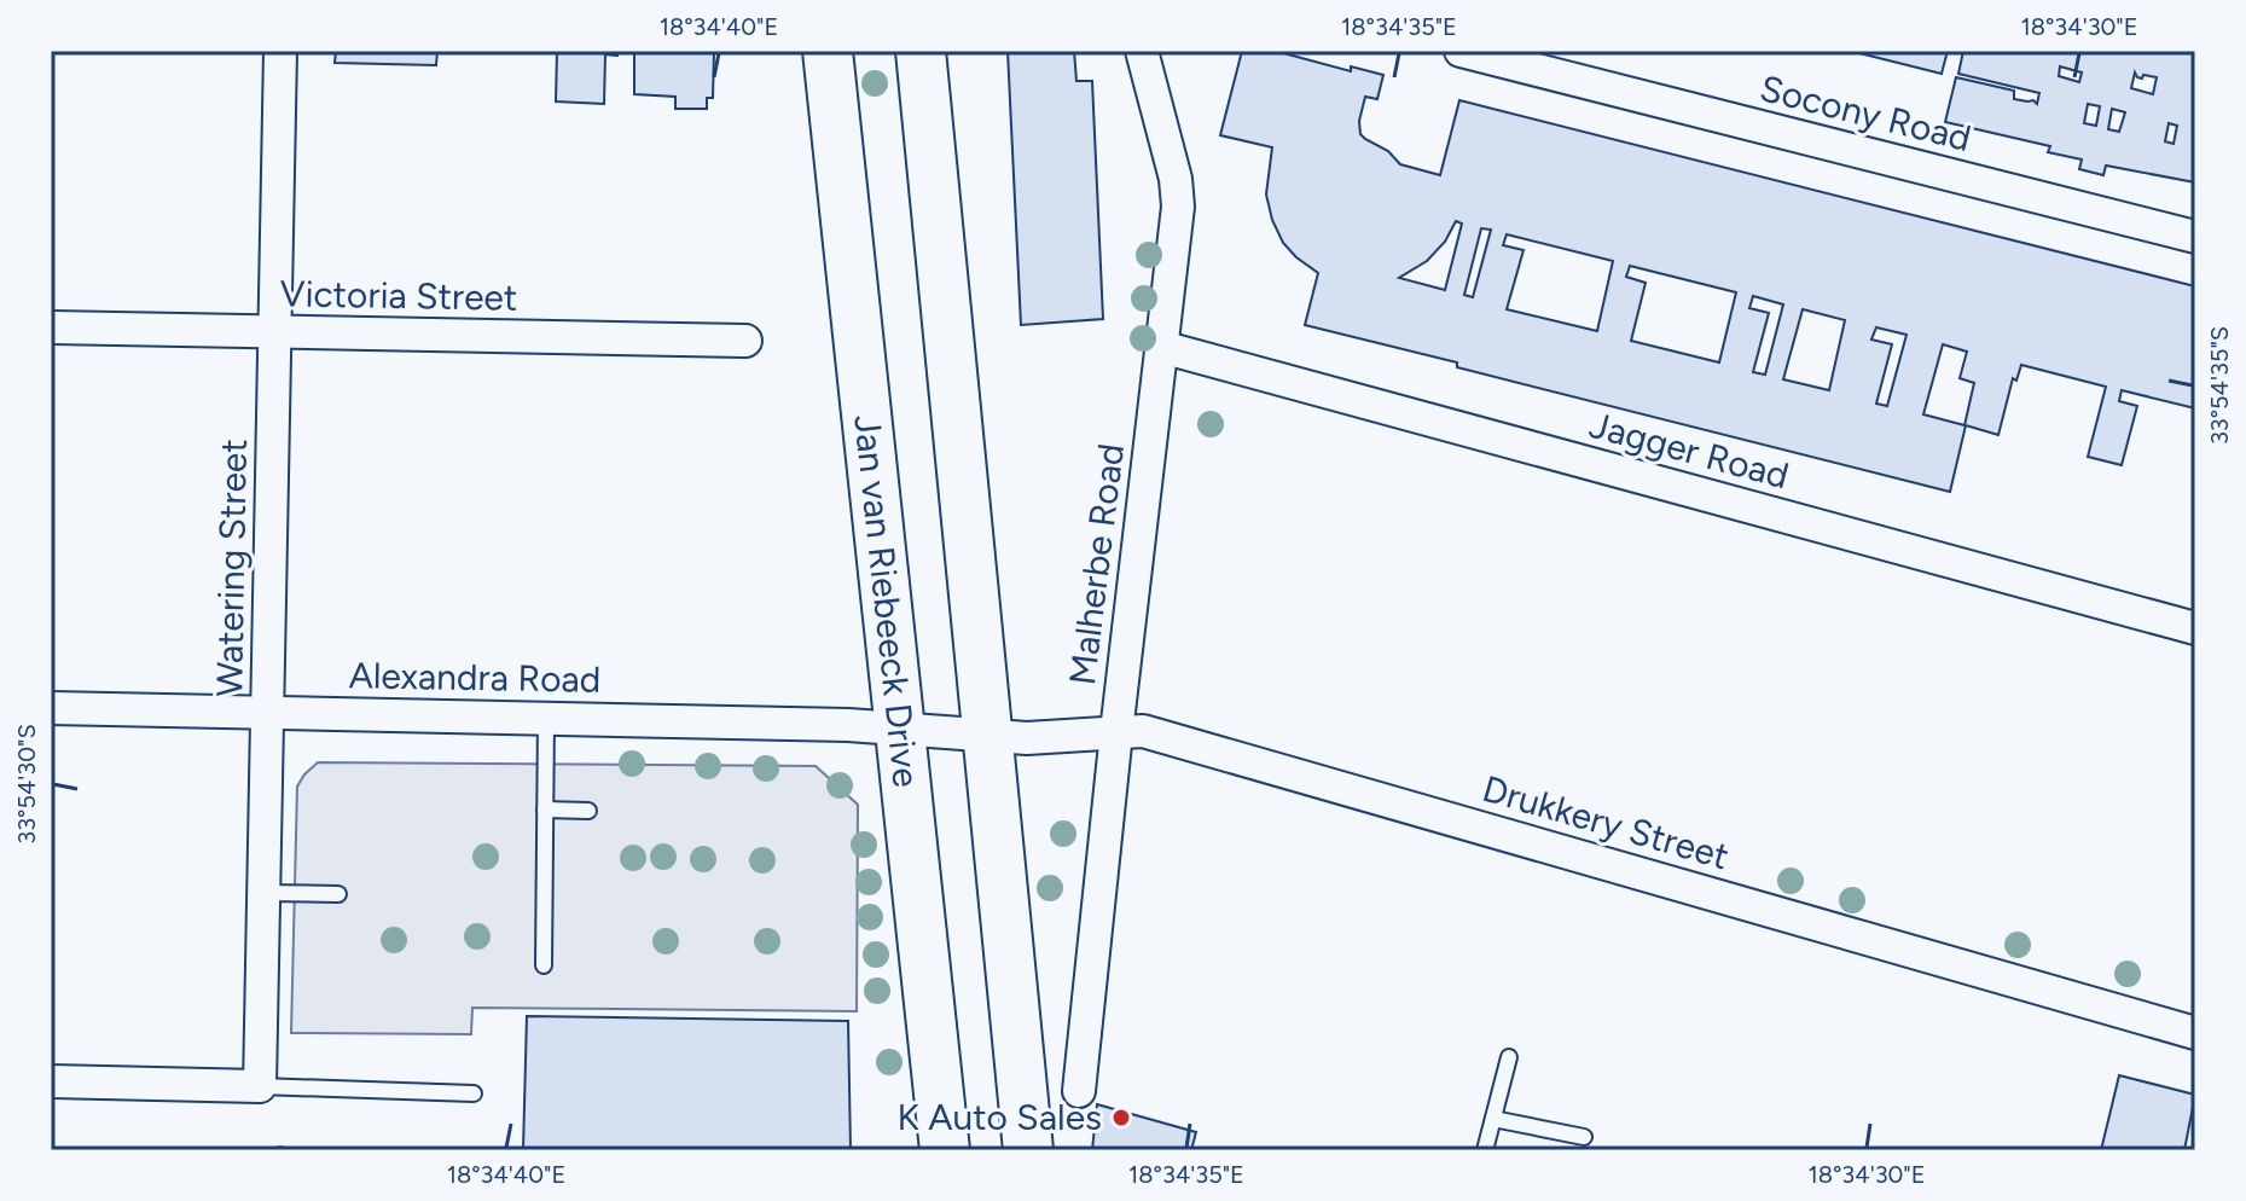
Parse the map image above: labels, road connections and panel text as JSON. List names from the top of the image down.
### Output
{
  "streets": {
    "main road": ["Jan van Riebeeck Drive"],
    "street": [
      "Socony Road",
      "Victoria Street",
      "Jagger Road",
      "Malherbe Road",
      "Watering Street",
      "Alexandra Road",
      "Drukkery Street"
    ]
  },
  "crossings": [
    ["Victoria Street", "Watering Street"],
    ["Jagger Road", "Malherbe Road"],
    ["Malherbe Road", "Drukkery Street"],
    ["Watering Street", "Alexandra Road"],
    ["Jan van Riebeeck Drive", "Alexandra Road"],
    ["Alexandra Road", "Drukkery Street"]
  ],
  "places": ["K Auto Sales"],
  "coordinates": [
    "18°34'40\"E",
    "18°34'35\"E",
    "18°34'30\"E",
    "33°54'35\"S",
    "33°54'30\"S"
  ]
}
